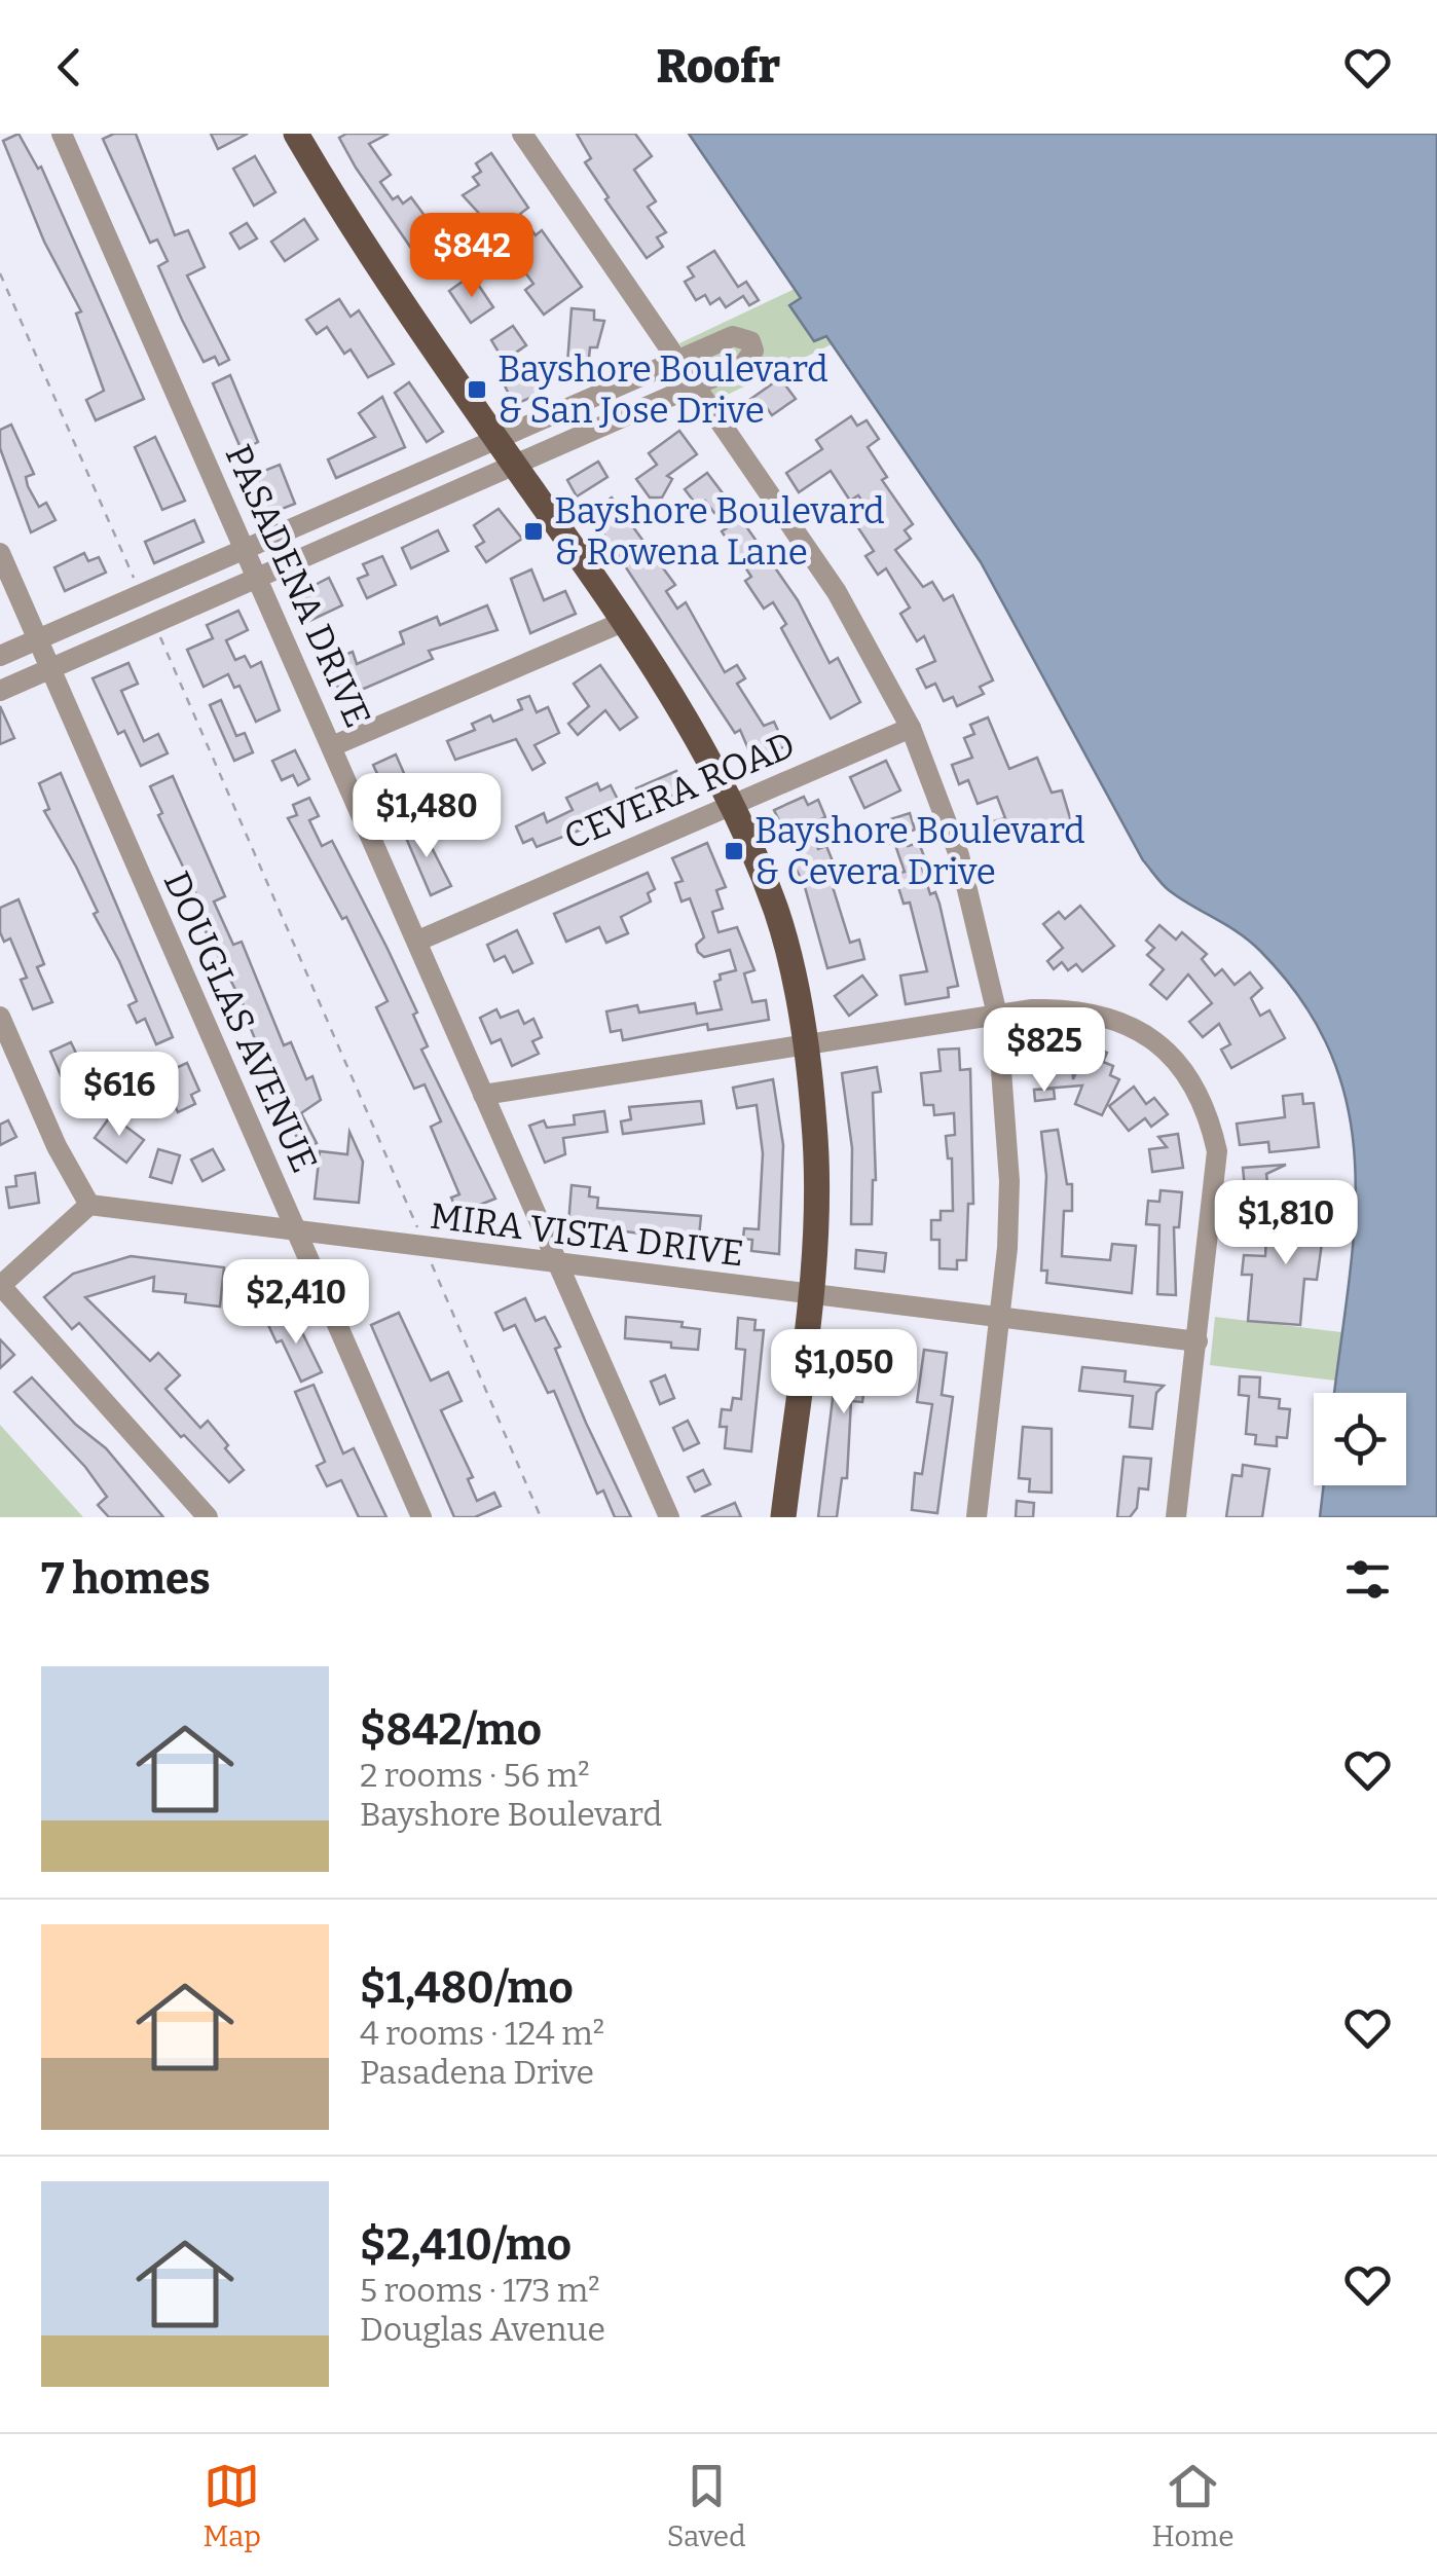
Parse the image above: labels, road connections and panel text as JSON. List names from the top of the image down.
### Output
{
  "streets": {
    "street": [
      "PASADENA DRIVE",
      "CEVERA ROAD",
      "DOUGLAS AVENUE",
      "MIRA VISTA DRIVE"
    ]
  },
  "crossings": [
    ["PASADENA DRIVE", "CEVERA ROAD"],
    ["PASADENA DRIVE", "MIRA VISTA DRIVE"],
    ["DOUGLAS AVENUE", "MIRA VISTA DRIVE"]
  ],
  "places": {
    "transit": ["Bayshore Boulevard & San Jose Drive", "Bayshore Boulevard & Rowena Lane", "Bayshore Boulevard & Cevera Drive"]
  },
  "page": {
    "header": "Roofr",
    "price": [
      "$842",
      "$1,480",
      "$825",
      "$616",
      "$1,810",
      "$2,410",
      "$1,050"
    ],
    "heading": "7 homes",
    "list": [
      {
        "name": "$842/mo",
        "note": "2 rooms · 56 m² · Bayshore Boulevard"
      },
      {
        "name": "$1,480/mo",
        "note": "4 rooms · 124 m² · Pasadena Drive"
      },
      {
        "name": "$2,410/mo",
        "note": "5 rooms · 173 m² · Douglas Avenue"
      }
    ],
    "tabs": ["Map", "Saved", "Home"]
  }
}
